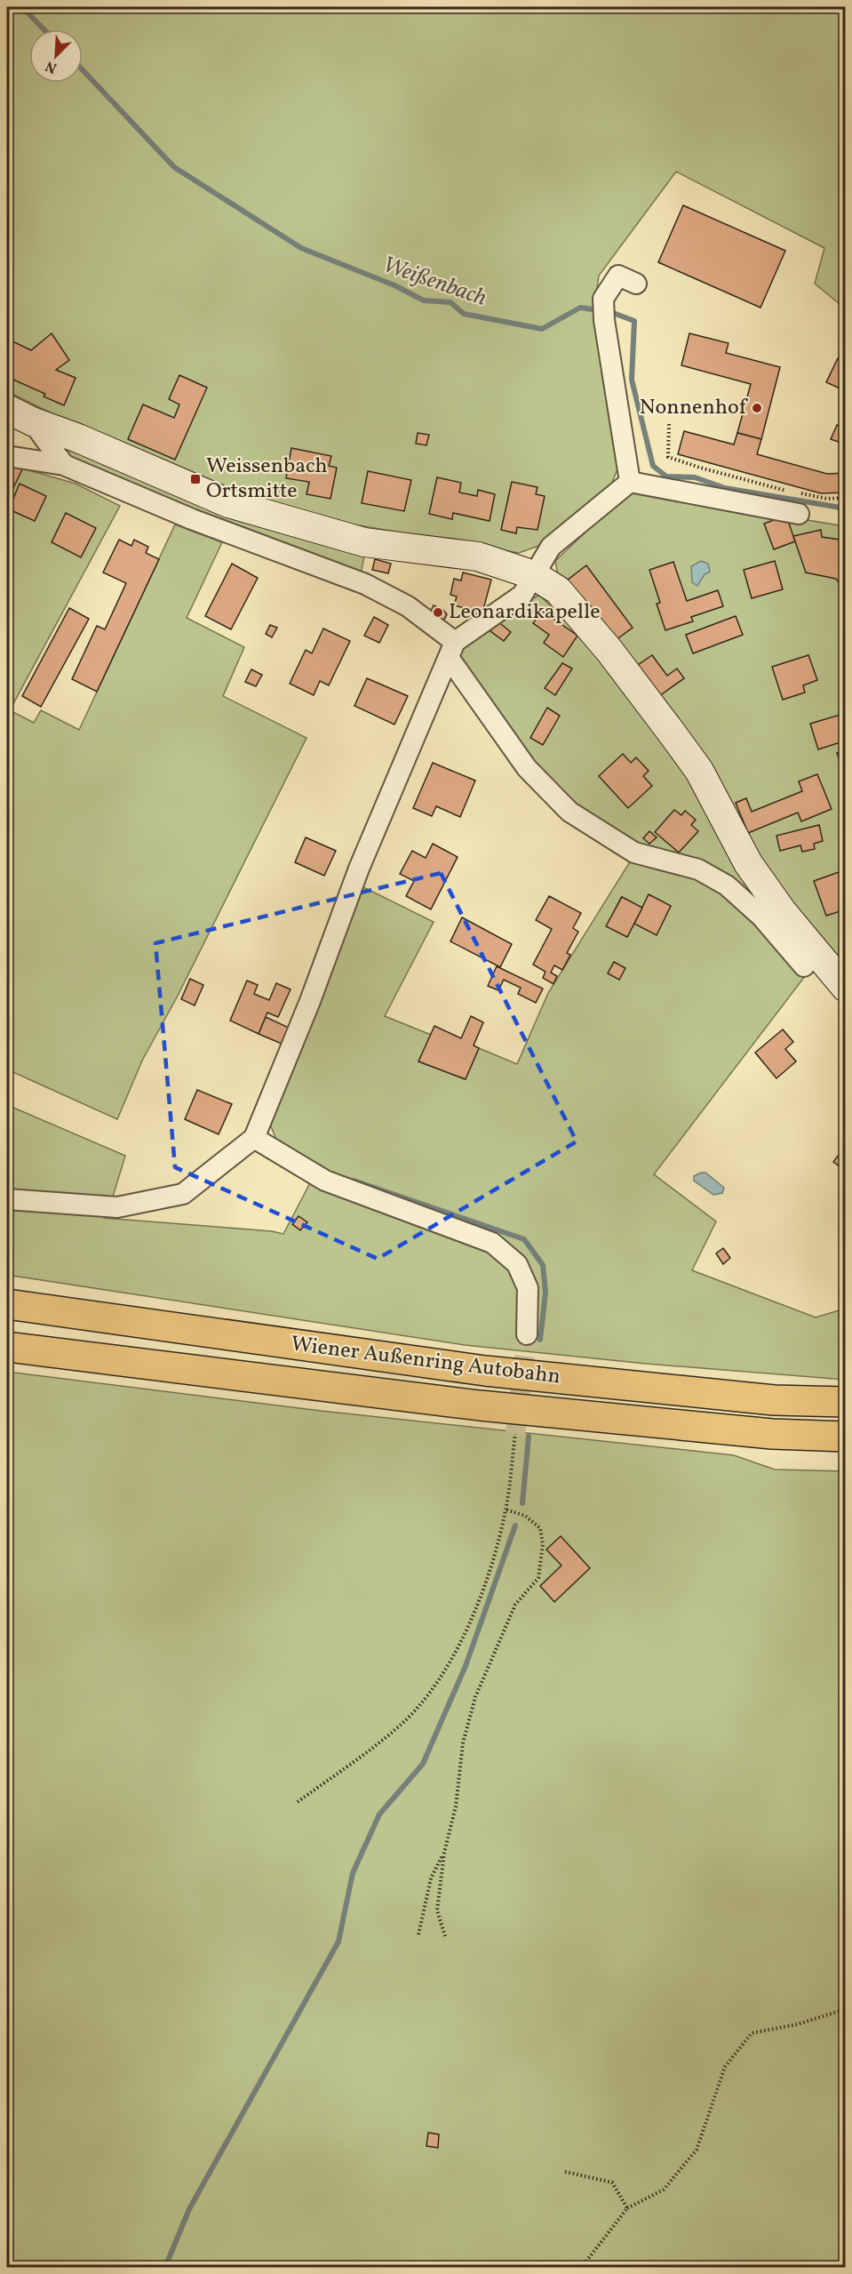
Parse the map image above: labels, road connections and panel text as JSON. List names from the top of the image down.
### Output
{
  "streets": {
    "highway": ["Wiener Außenring Autobahn"]
  },
  "water": ["Weißenbach"],
  "places": {
    "other": ["Nonnenhof", "Leonardikapelle"],
    "transit": ["Weissenbach Ortsmitte"]
  },
  "north": "bottom left"
}
